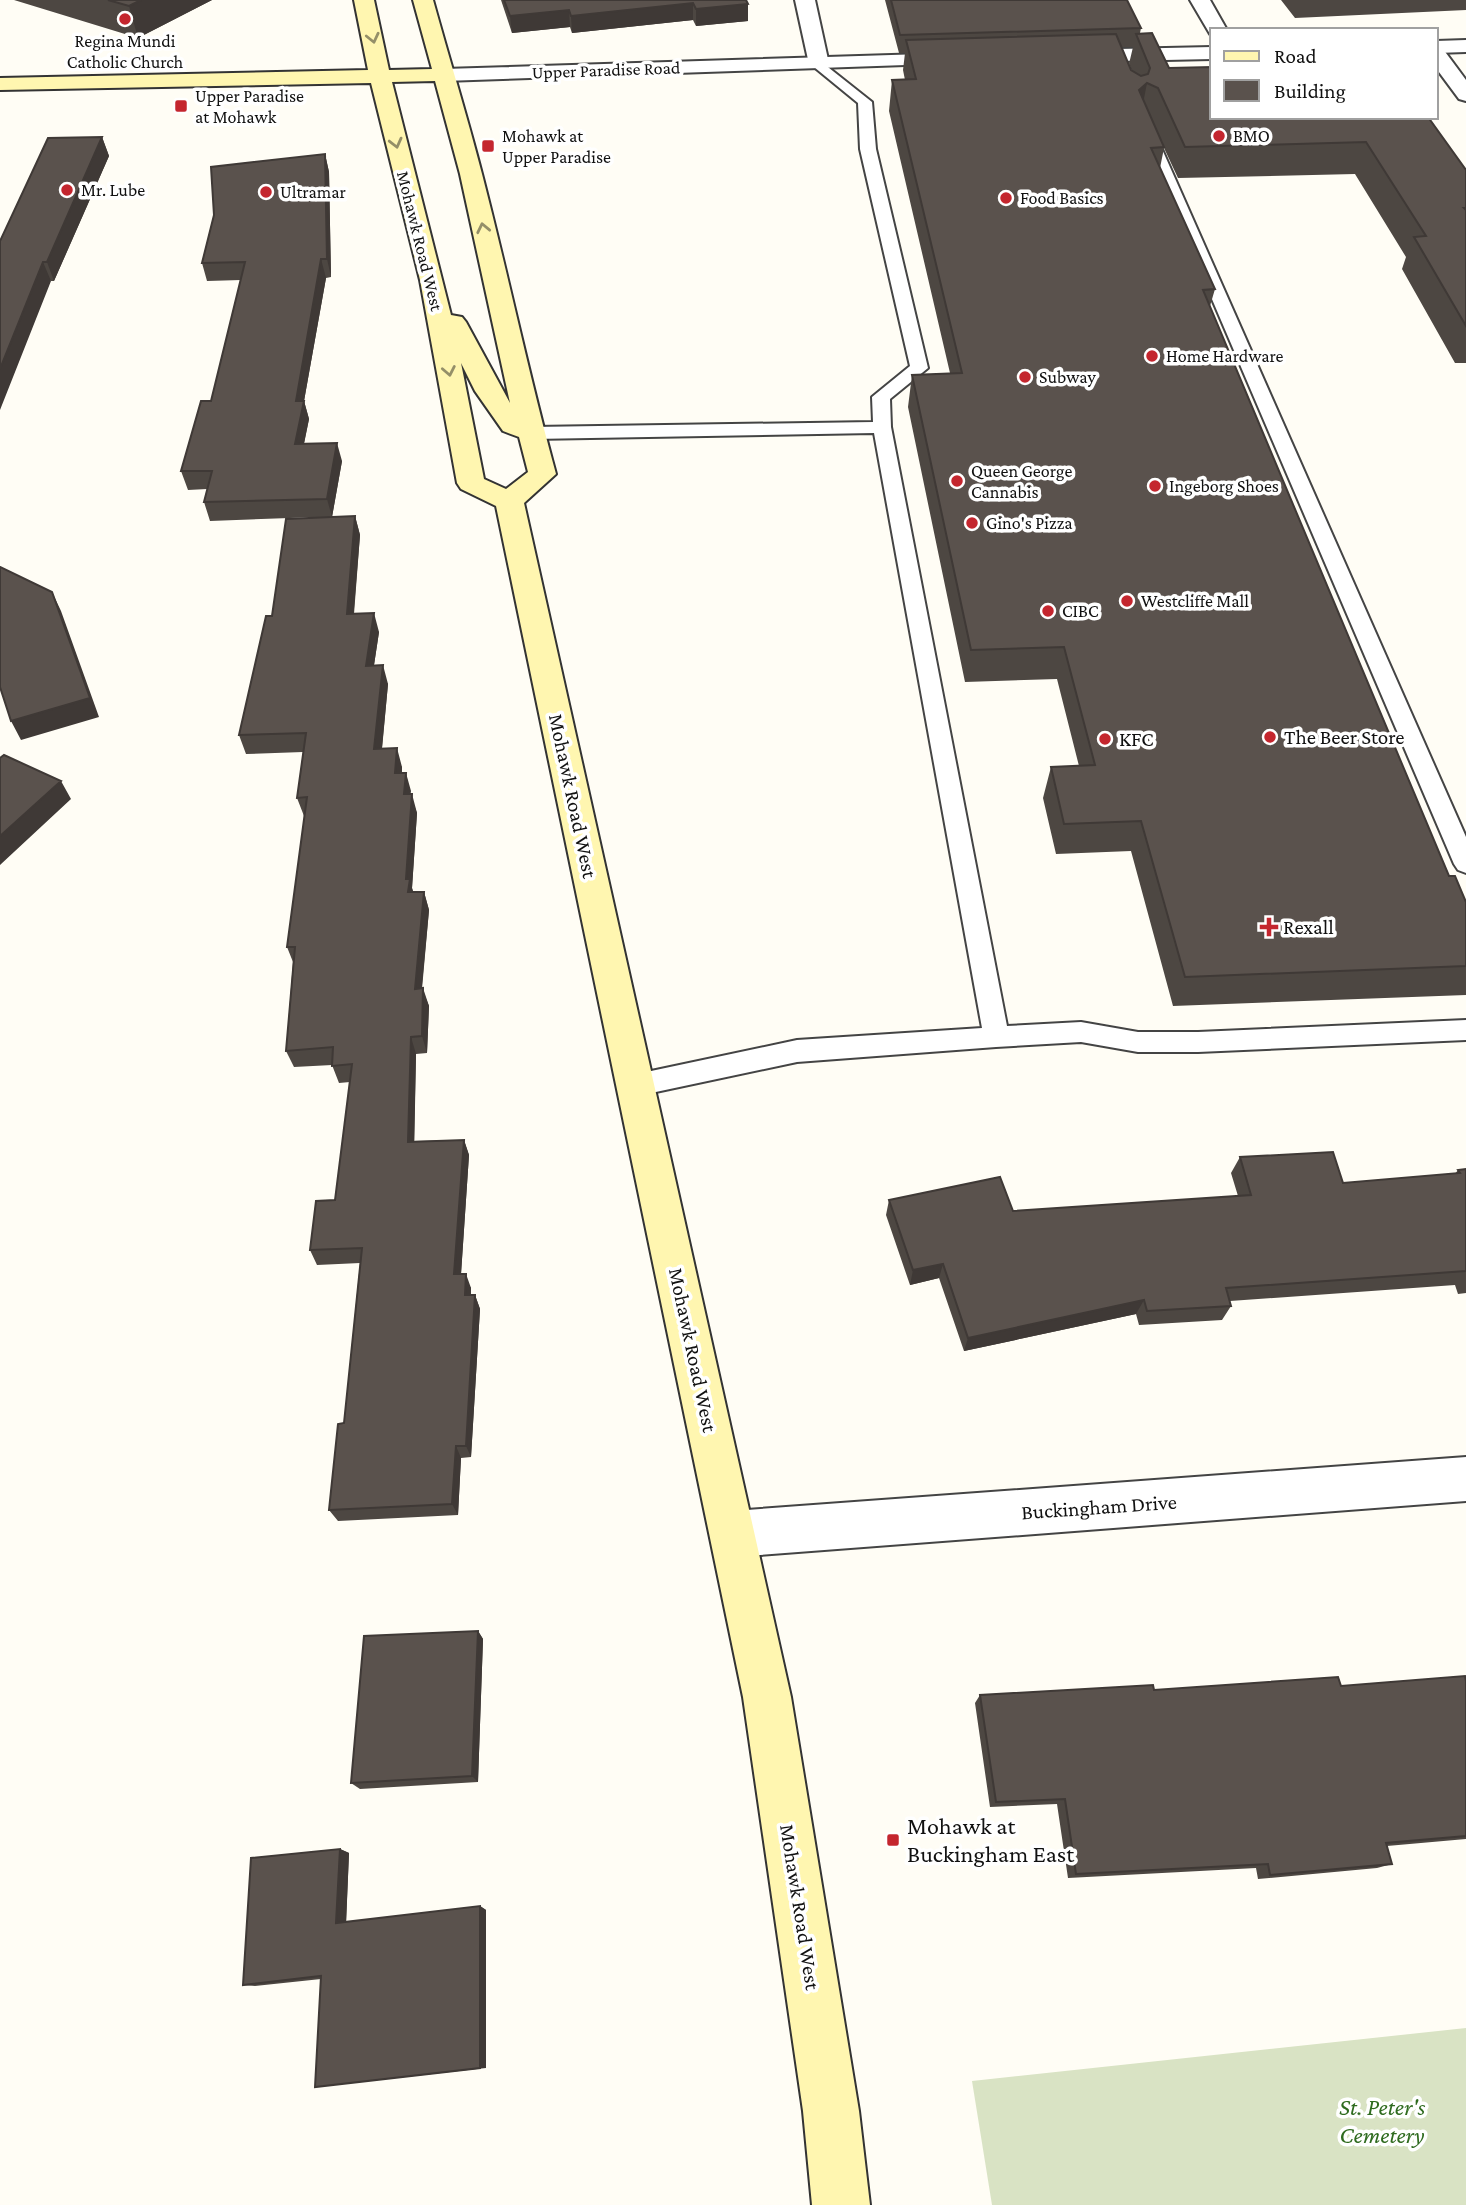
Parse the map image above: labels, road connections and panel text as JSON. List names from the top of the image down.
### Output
{
  "streets": {
    "main road": ["Upper Paradise Road", "Mohawk Road West"],
    "street": ["Buckingham Drive"]
  },
  "crossings": [
    ["Upper Paradise Road", "Mohawk Road West"],
    ["Mohawk Road West", "Buckingham Drive"]
  ],
  "parks": ["St. Peter's Cemetery"],
  "places": {
    "other": [
      "Regina Mundi Catholic Church",
      "BMO",
      "Mr. Lube",
      "Ultramar",
      "Food Basics",
      "Home Hardware",
      "Subway",
      "Queen George Cannabis",
      "Ingeborg Shoes",
      "Gino's Pizza",
      "Westcliffe Mall",
      "CIBC",
      "The Beer Store",
      "KFC"
    ],
    "transit": ["Upper Paradise at Mohawk", "Mohawk at Upper Paradise", "Mohawk at Buckingham East"],
    "health": ["Rexall"]
  },
  "legend": ["Road", "Building"]
}
